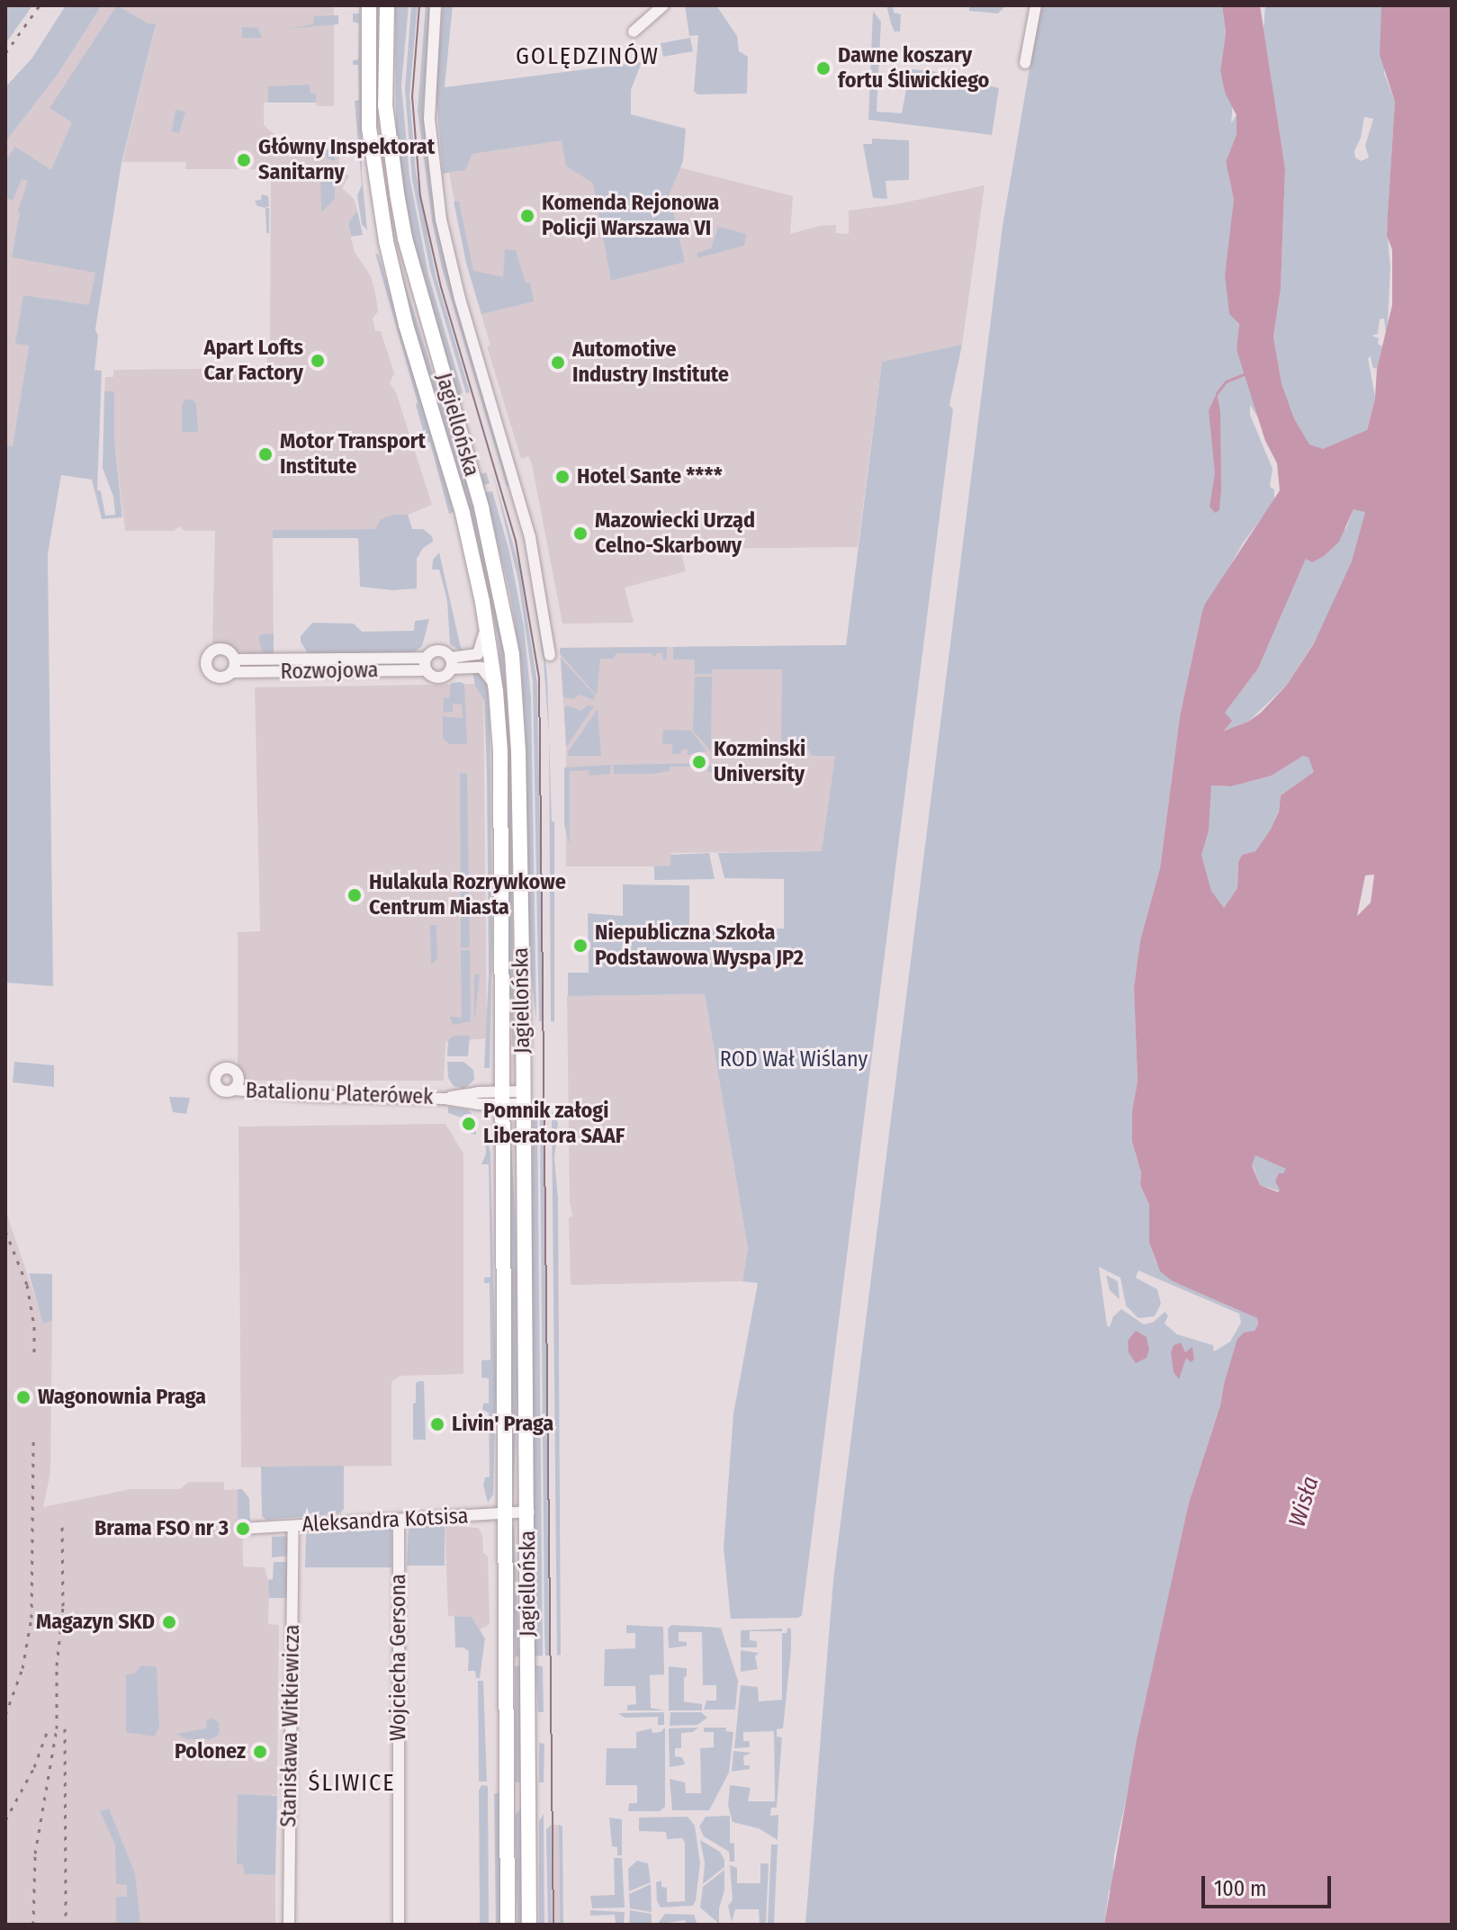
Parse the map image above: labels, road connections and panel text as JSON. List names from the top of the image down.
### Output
{
  "streets": {
    "main road": ["Jagiellońska"],
    "street": [
      "Rozwojowa",
      "Batalionu Platerówek",
      "Aleksandra Kotsisa",
      "Wojciecha Gersona",
      "Stanisława Witkiewicza"
    ]
  },
  "crossings": [
    ["Jagiellońska", "Rozwojowa"],
    ["Jagiellońska", "Batalionu Platerówek"],
    ["Jagiellońska", "Aleksandra Kotsisa"],
    ["Aleksandra Kotsisa", "Wojciecha Gersona"],
    ["Aleksandra Kotsisa", "Stanisława Witkiewicza"]
  ],
  "districts": ["GOLĘDZINÓW", "ŚLIWICE"],
  "water": ["Wisła"],
  "parks": ["ROD Wał Wiślany"],
  "places": [
    "Dawne koszary fortu Śliwickiego",
    "Główny Inspektorat Sanitarny",
    "Komenda Rejonowa Policji Warszawa VI",
    "Apart Lofts Car Factory",
    "Automotive Industry Institute",
    "Motor Transport Institute",
    "Hotel Sante ****",
    "Mazowiecki Urząd Celno-Skarbowy",
    "Kozminski University",
    "Hulakula Rozrywkowe Centrum Miasta",
    "Niepubliczna Szkoła Podstawowa Wyspa JP2",
    "Pomnik załogi Liberatora SAAF",
    "Wagonownia Praga",
    "Livin' Praga",
    "Brama FSO nr 3",
    "Magazyn SKD",
    "Polonez"
  ],
  "scale_bar": "100 m"
}
